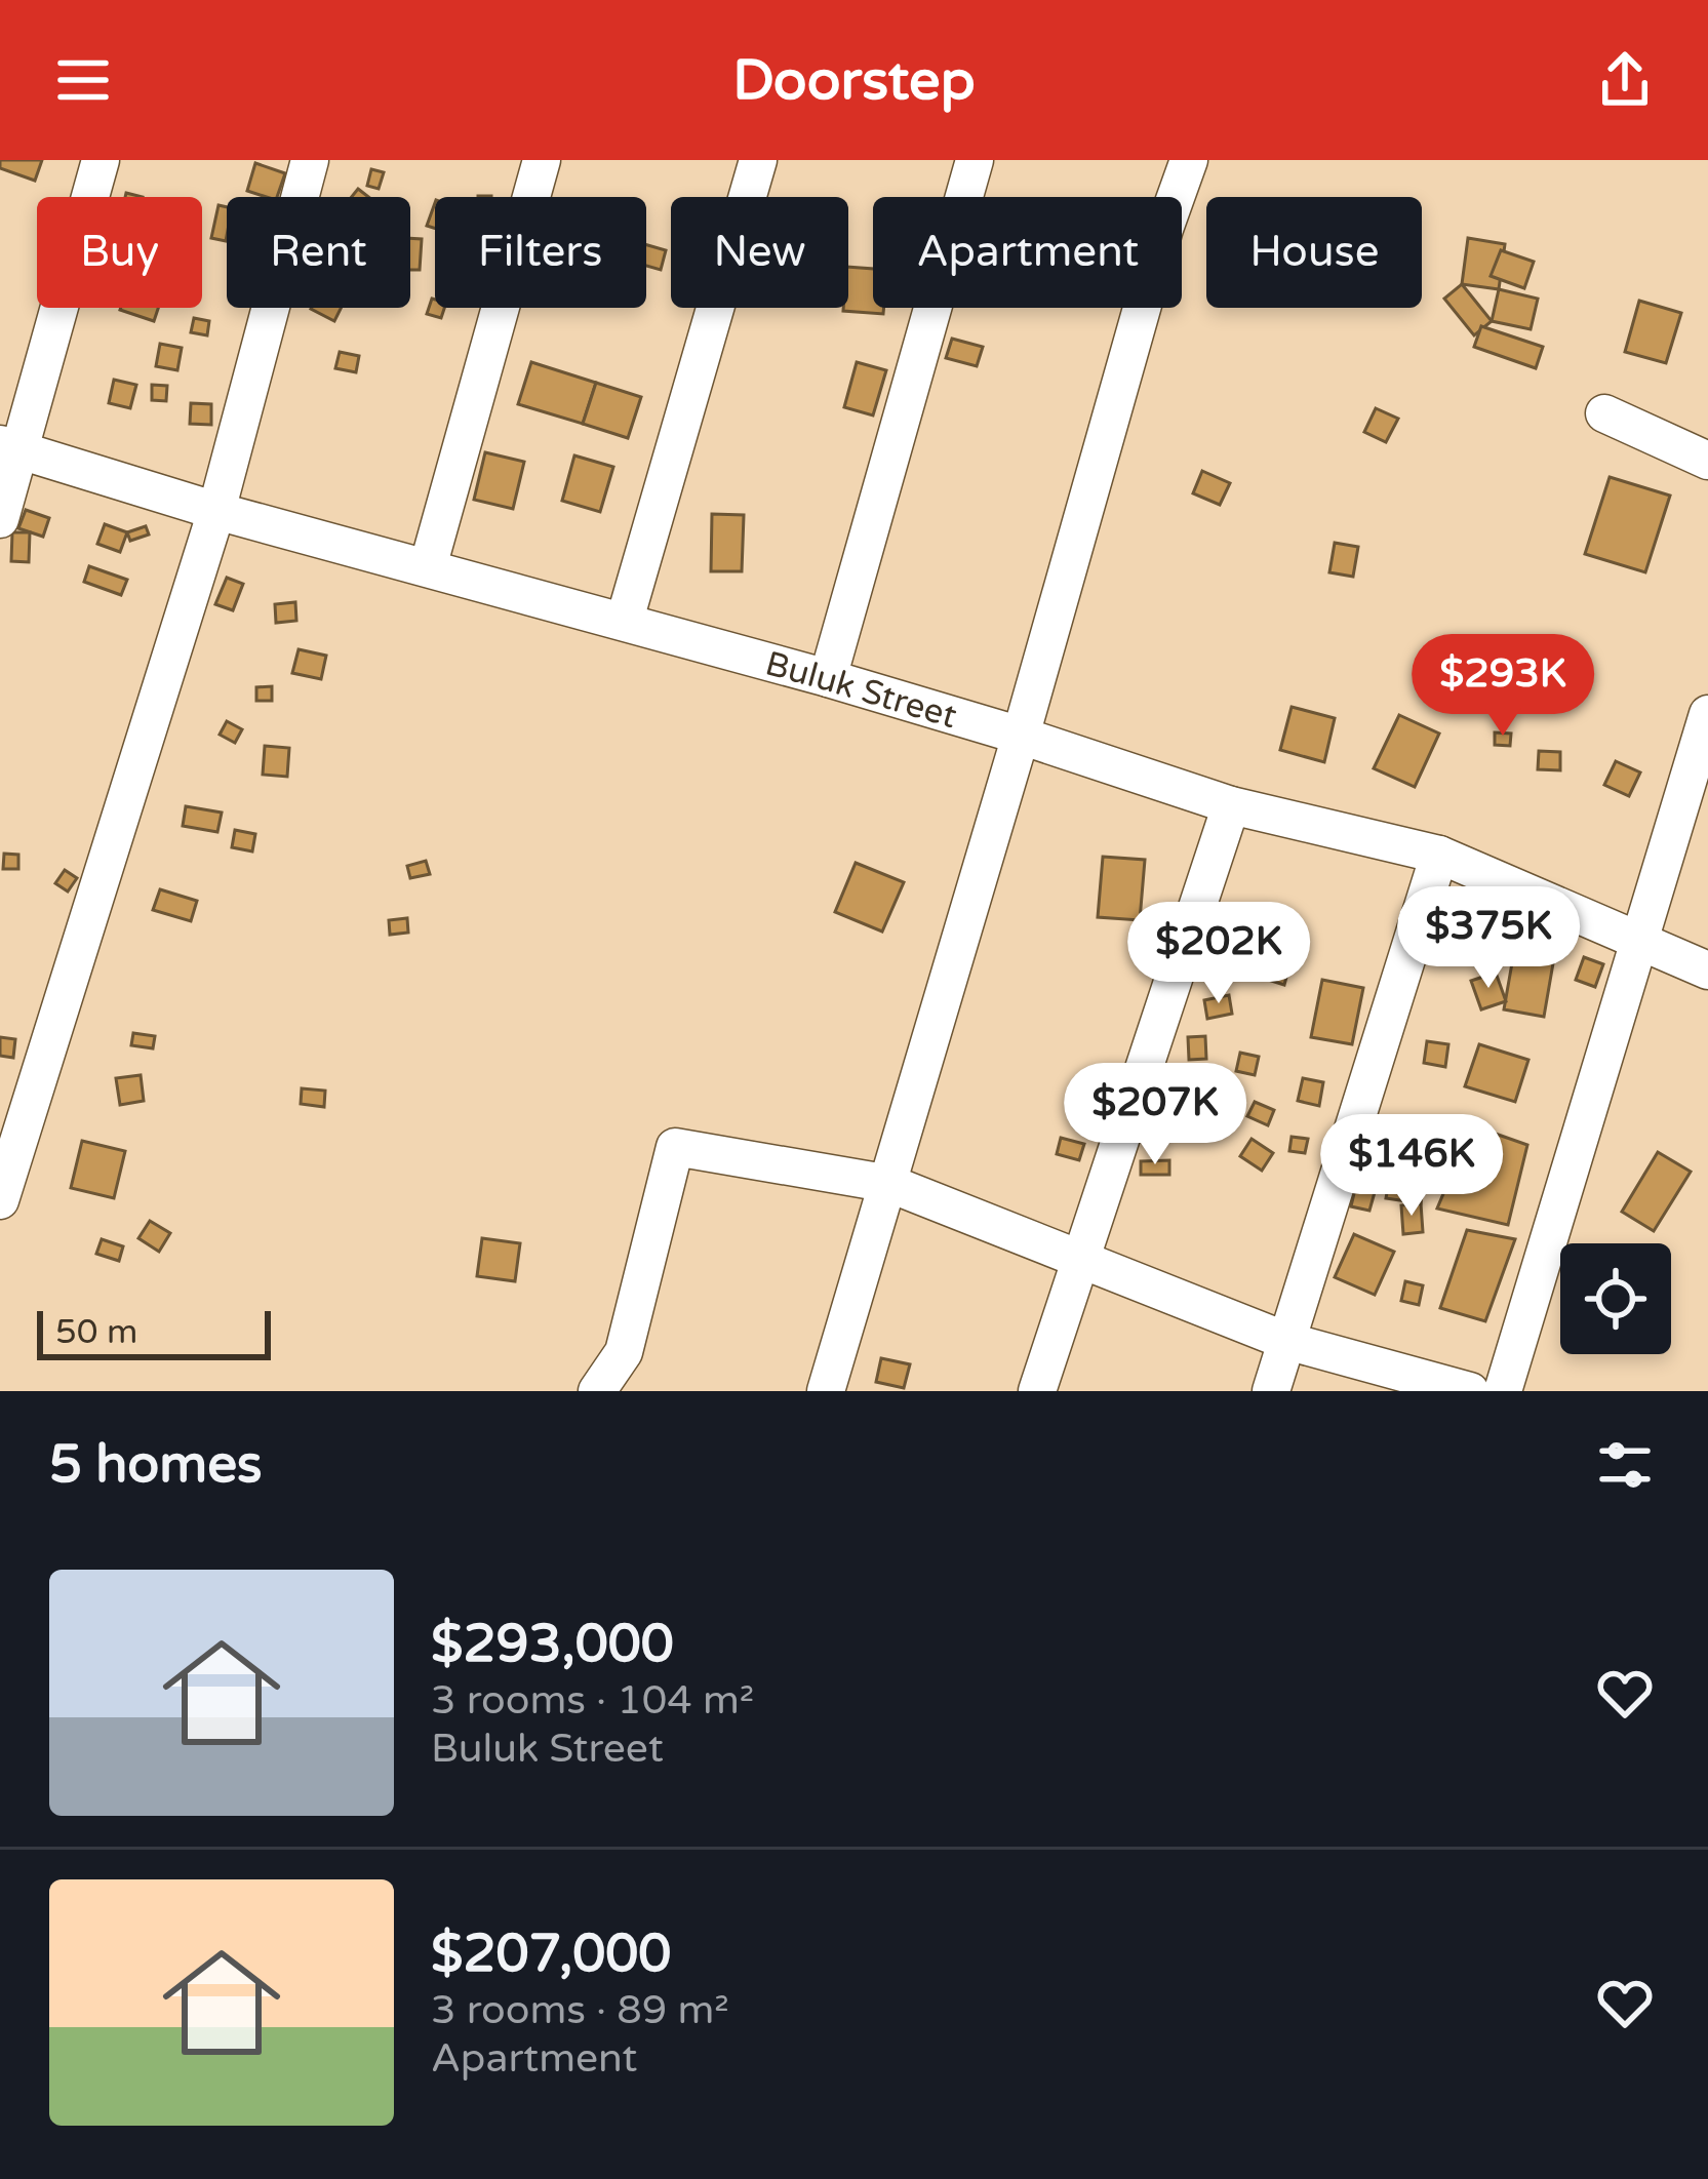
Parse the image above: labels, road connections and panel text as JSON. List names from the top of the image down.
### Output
{
  "streets": {
    "street": ["Buluk Street"]
  },
  "scale_bar": "50 m",
  "page": {
    "header": "Doorstep",
    "chip": [
      "Buy",
      "Rent",
      "Filters",
      "New",
      "Apartment",
      "House"
    ],
    "price": [
      "$293K",
      "$375K",
      "$202K",
      "$207K",
      "$146K"
    ],
    "scale": "50 m",
    "heading": "5 homes",
    "list": [
      {
        "name": "$293,000",
        "note": "3 rooms · 104 m² · Buluk Street"
      },
      {
        "name": "$207,000",
        "note": "3 rooms · 89 m² · Apartment"
      }
    ]
  }
}
